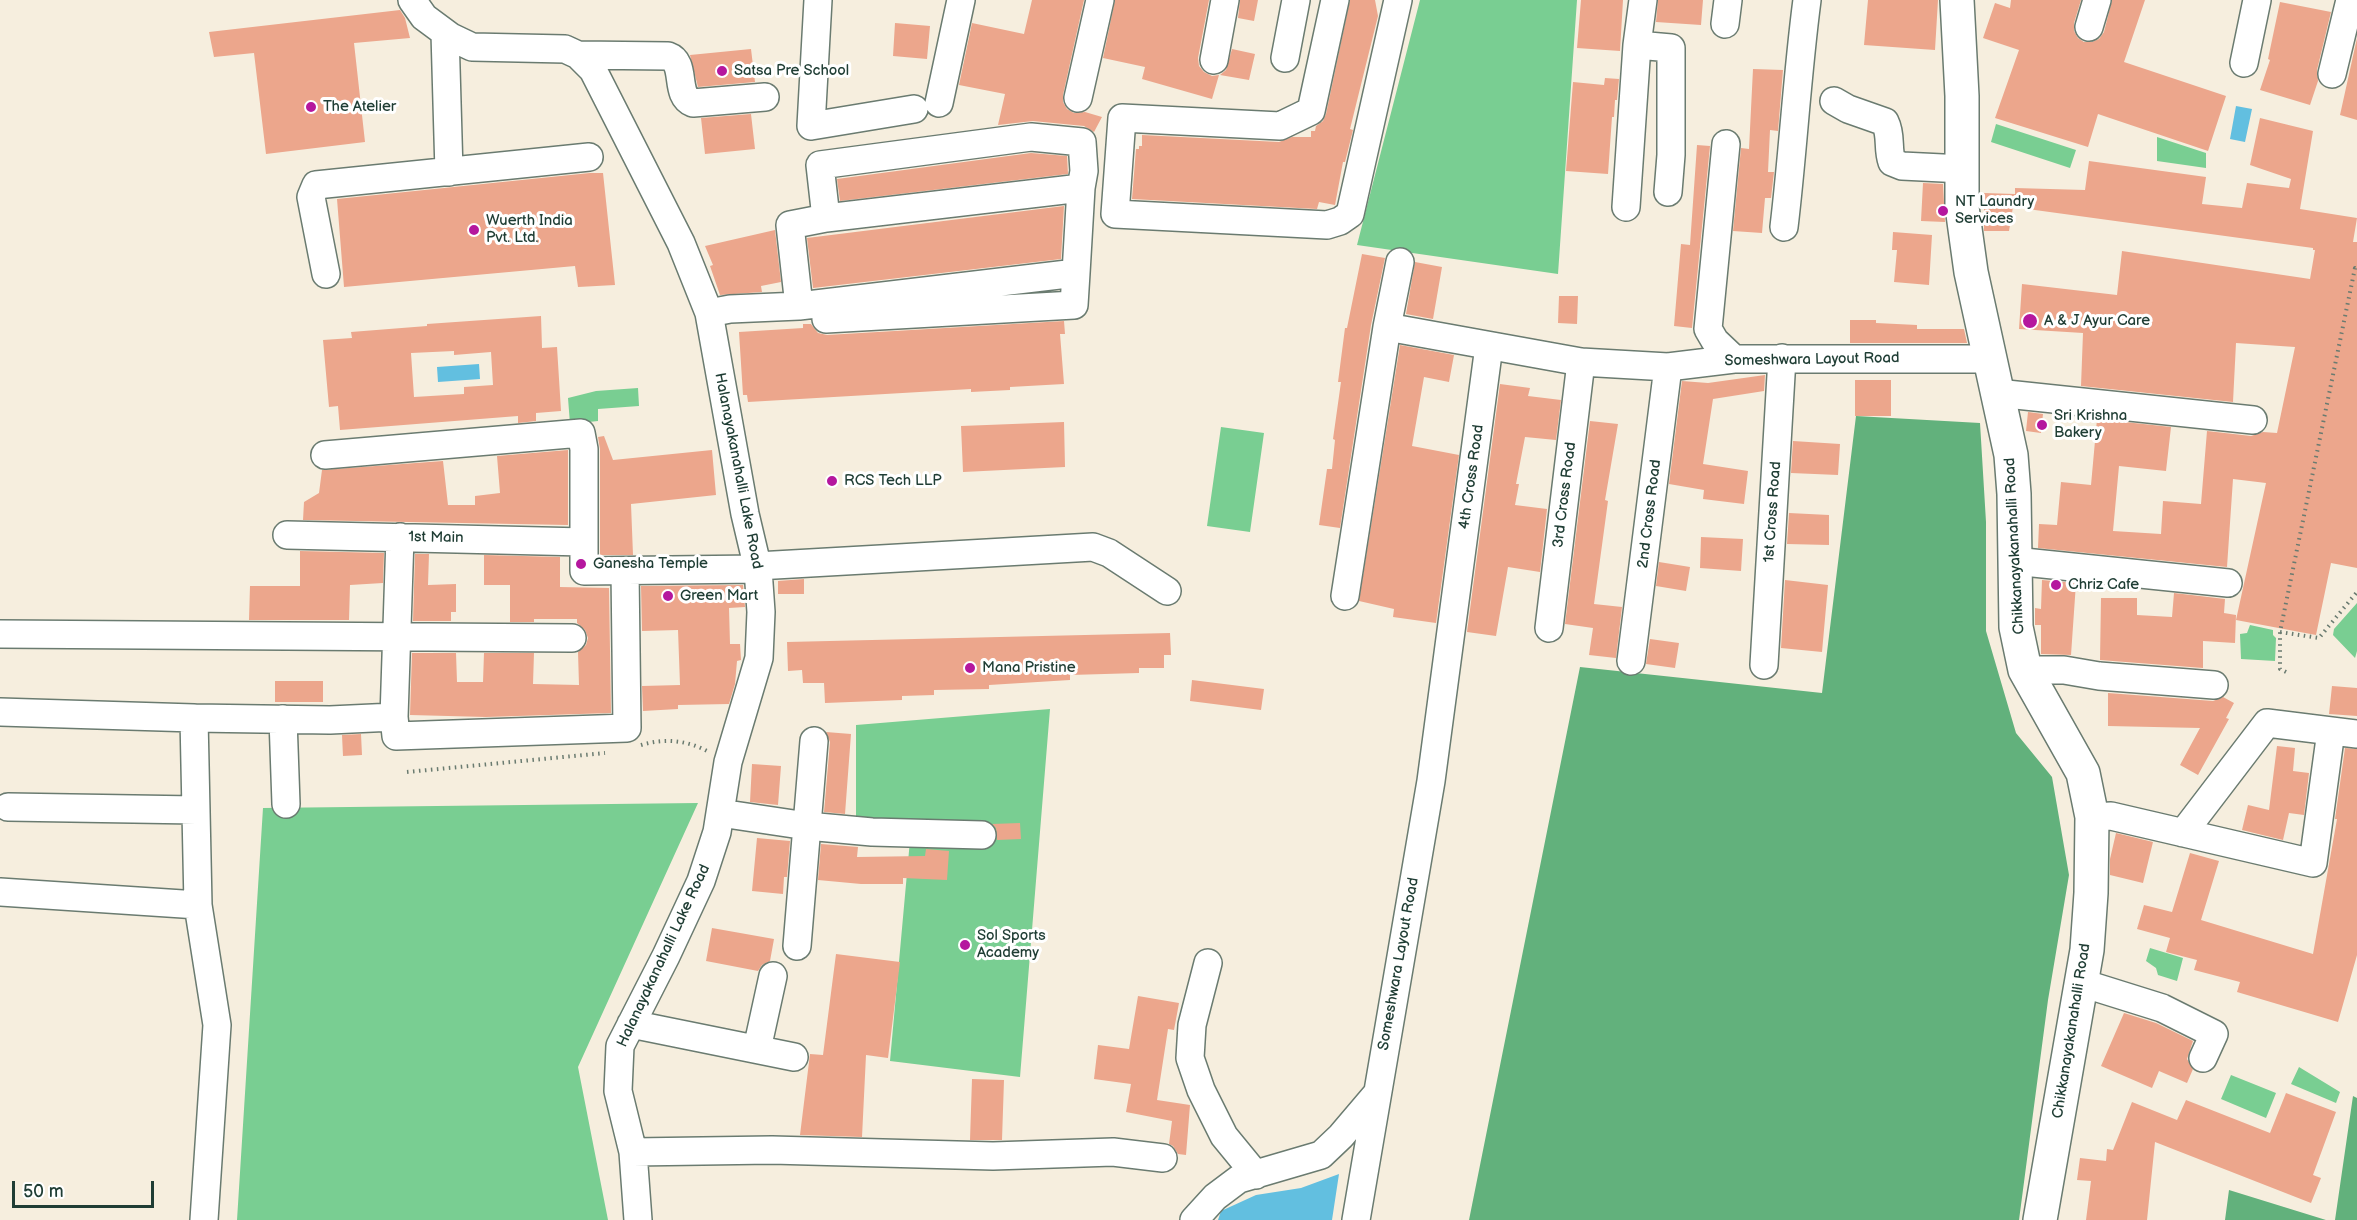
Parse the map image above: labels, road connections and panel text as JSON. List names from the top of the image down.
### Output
{
  "streets": {
    "main road": ["Chikkanayakanahalli Road"],
    "street": [
      "Someshwara Layout Road",
      "Halanayakanahalli Lake Road",
      "4th Cross Road",
      "3rd Cross Road",
      "1st Cross Road",
      "2nd Cross Road",
      "1st Main"
    ]
  },
  "crossings": [
    ["Someshwara Layout Road", "4th Cross Road"],
    ["Someshwara Layout Road", "3rd Cross Road"],
    ["Someshwara Layout Road", "1st Cross Road"],
    ["Someshwara Layout Road", "2nd Cross Road"],
    ["Someshwara Layout Road", "Chikkanayakanahalli Road"]
  ],
  "places": [
    "Satsa Pre School",
    "The Atelier",
    "NT Laundry Services",
    "Wuerth India Pvt. Ltd.",
    "A & J Ayur Care",
    "Sri Krishna Bakery",
    "RCS Tech LLP",
    "Ganesha Temple",
    "Chriz Cafe",
    "Green Mart",
    "Mana Pristine",
    "Sol Sports Academy"
  ],
  "scale_bar": "50 m"
}
